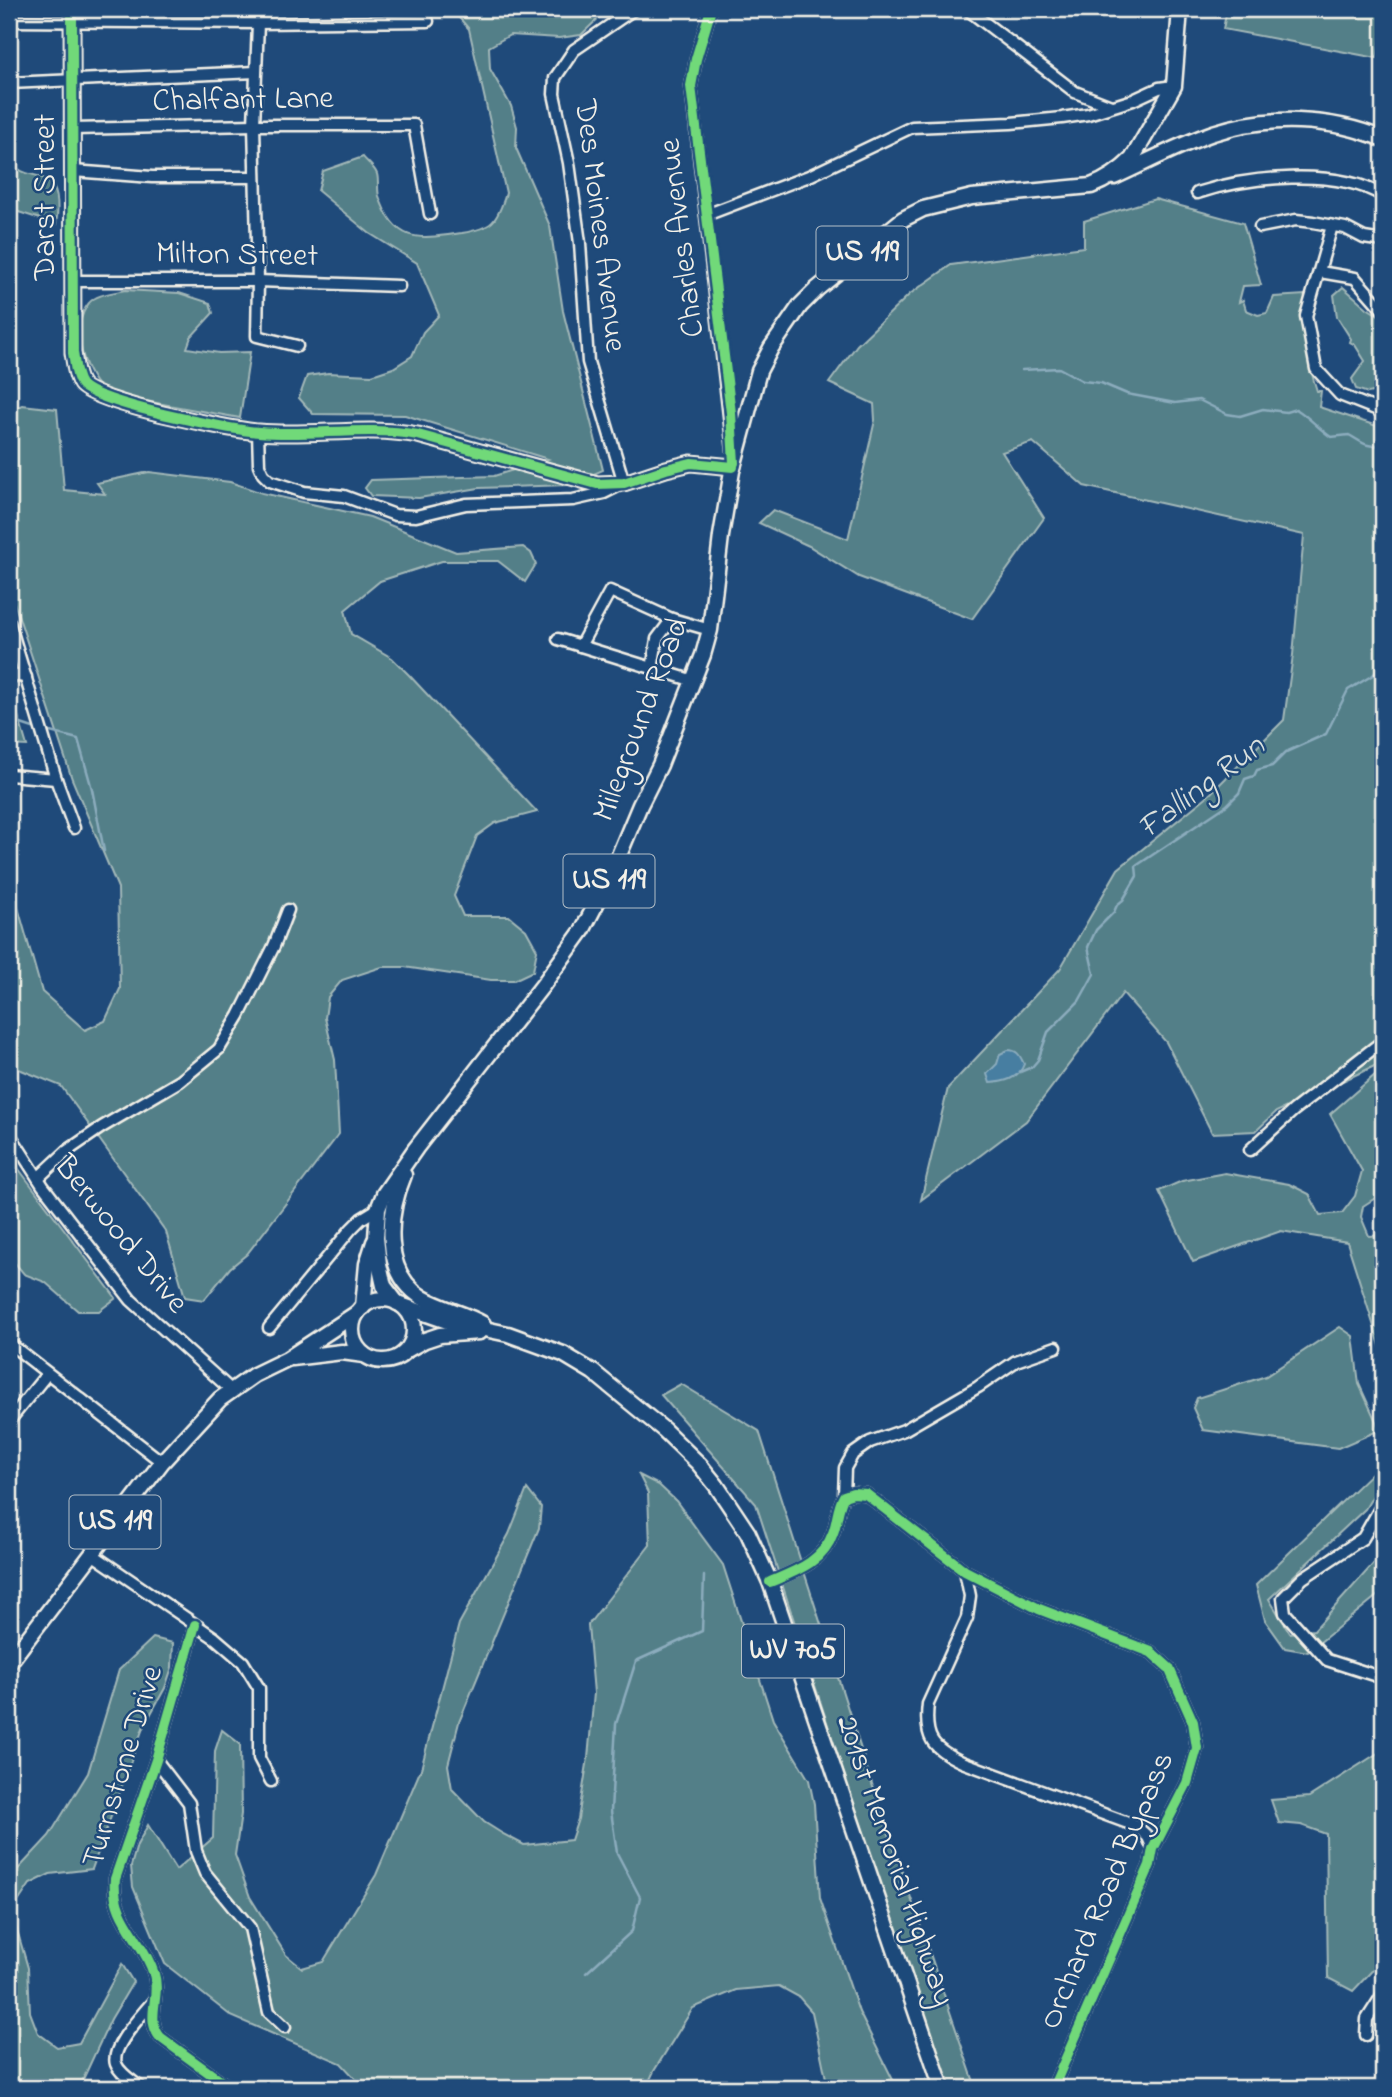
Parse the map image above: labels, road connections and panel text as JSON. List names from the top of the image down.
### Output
{
  "streets": {
    "main road": [
      "Darst Street",
      "US 119",
      "Mileground Road",
      "WV 705",
      "201st Memorial Highway"
    ],
    "street": [
      "Chalfant Lane",
      "Des Moines Avenue",
      "Charles Avenue",
      "Milton Street",
      "Berwood Drive",
      "Turnstone Drive",
      "Orchard Road Bypass"
    ]
  },
  "crossings": [
    ["Chalfant Lane", "Darst Street"],
    ["Darst Street", "Milton Street"],
    ["Charles Avenue", "US 119"],
    ["Charles Avenue", "Mileground Road"],
    ["US 119", "Mileground Road"],
    ["US 119", "Berwood Drive"],
    ["US 119", "201st Memorial Highway"],
    ["Mileground Road", "201st Memorial Highway"]
  ],
  "water": ["Falling Run"]
}
